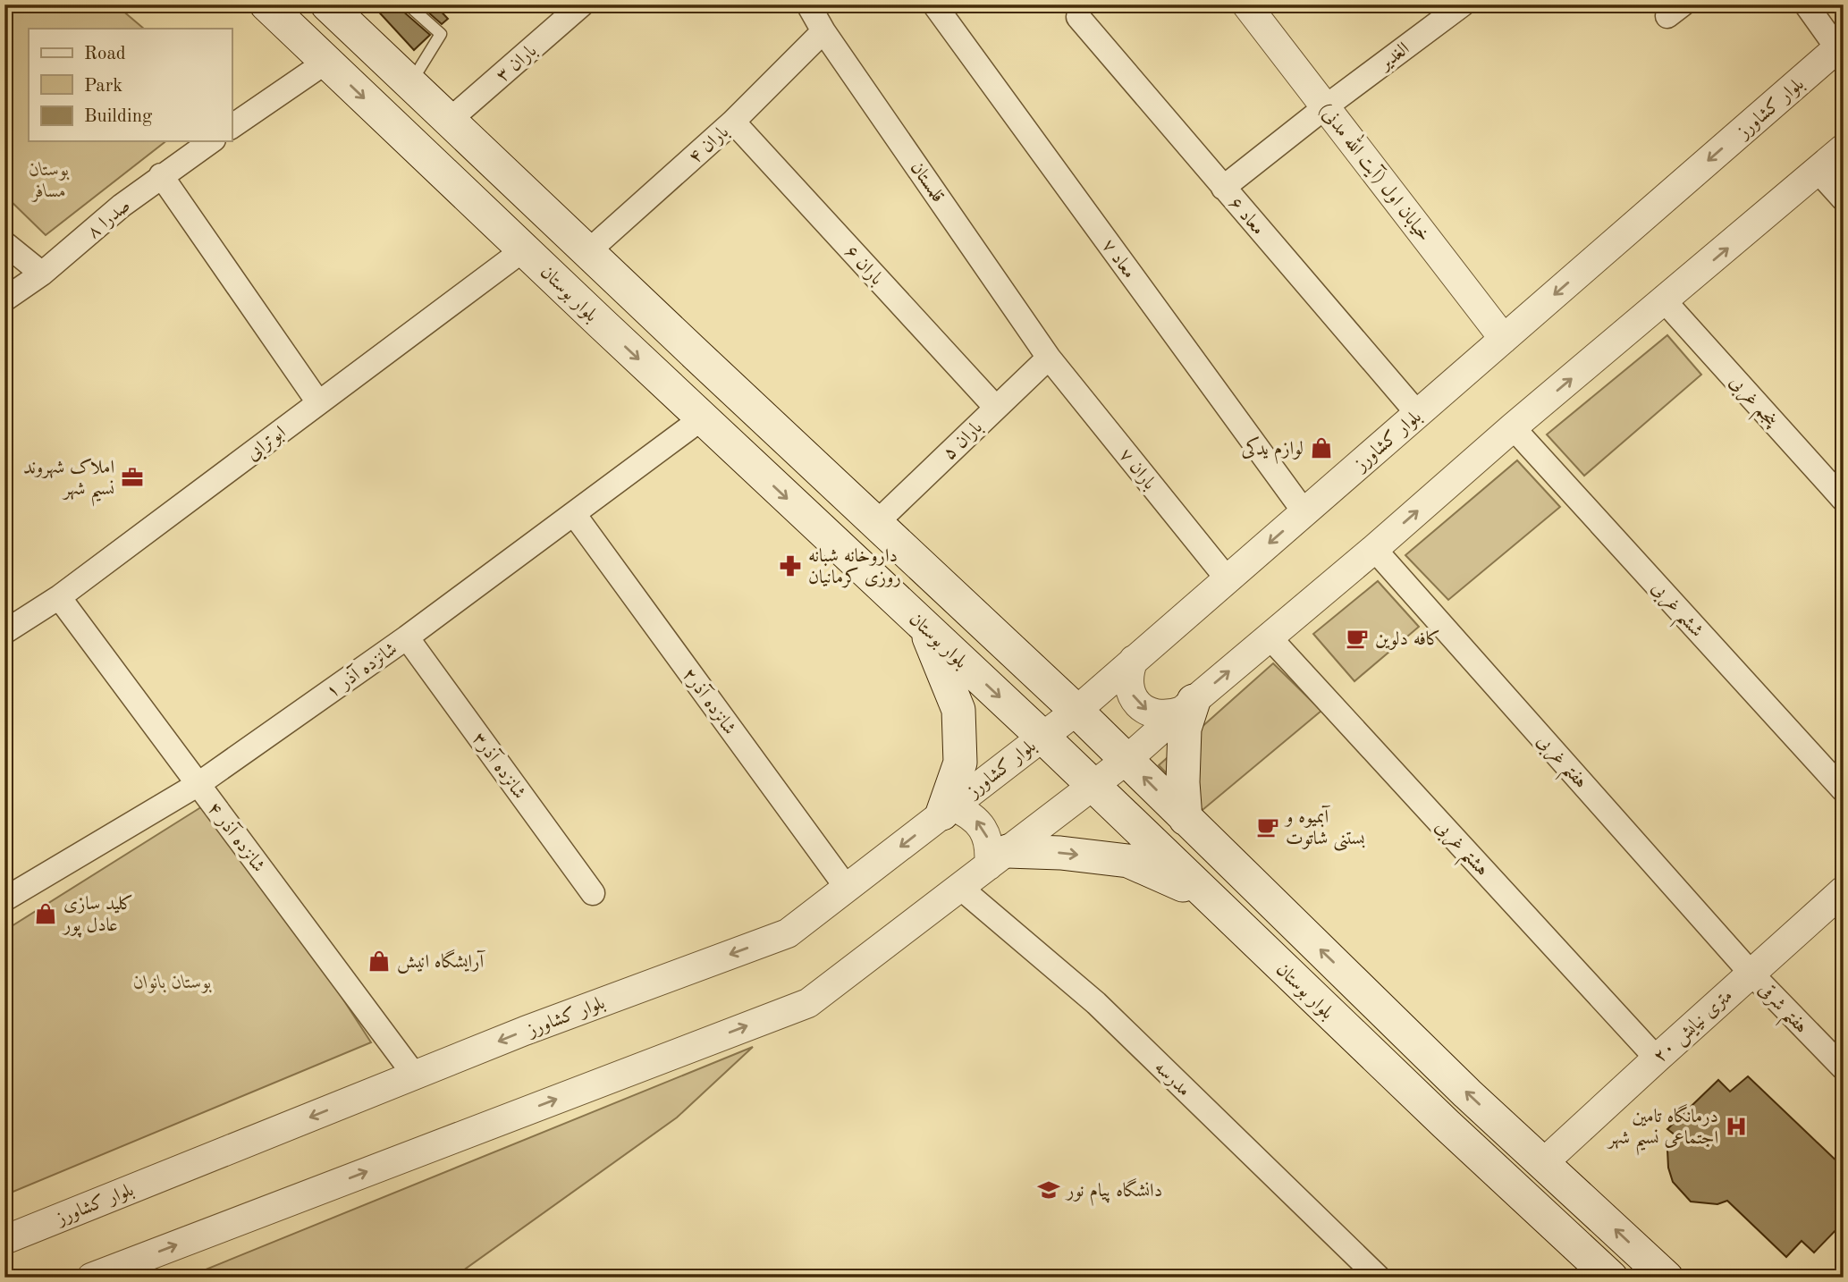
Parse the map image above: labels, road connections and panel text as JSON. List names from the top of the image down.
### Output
{
  "streets": {
    "main road": ["بلوار بوستان"],
    "street": [
      "الغدیر",
      "باران ۳",
      "بلوار کشاورز",
      "باران ۴",
      "خیابان اول (آیت الله مدنی)",
      "قلمستان",
      "معاد ۶",
      "صدرا ۸",
      "معاد ۷",
      "باران ۶",
      "پنجم غربی",
      "باران ۵",
      "ابوترابی",
      "باران ۷",
      "ششم غربی",
      "شانزده آذر ۱",
      "شانزده آذر۲",
      "هفتم غربی",
      "شانزده آذر۳",
      "شانزده آذر ۴",
      "هشتم غربی",
      "هفتم شرقی",
      "۲۰ متری نیایش",
      "مدرسه"
    ]
  },
  "crossings": [
    ["الغدیر", "خیابان اول (آیت الله مدنی)"],
    ["الغدیر", "معاد ۶"],
    ["باران ۳", "بلوار بوستان"],
    ["بلوار کشاورز", "خیابان اول (آیت الله مدنی)"],
    ["بلوار کشاورز", "معاد ۶"],
    ["بلوار کشاورز", "معاد ۷"],
    ["بلوار کشاورز", "بلوار بوستان"],
    ["بلوار کشاورز", "باران ۷"],
    ["بلوار کشاورز", "شانزده آذر۲"],
    ["بلوار کشاورز", "شانزده آذر ۴"],
    ["باران ۴", "قلمستان"],
    ["باران ۴", "باران ۶"],
    ["باران ۴", "بلوار بوستان"],
    ["قلمستان", "باران ۵"],
    ["قلمستان", "باران ۷"],
    ["باران ۶", "باران ۵"],
    ["بلوار بوستان", "باران ۵"],
    ["بلوار بوستان", "ابوترابی"],
    ["بلوار بوستان", "شانزده آذر ۱"],
    ["بلوار بوستان", "۲۰ متری نیایش"],
    ["باران ۵", "باران ۷"],
    ["ابوترابی", "شانزده آذر ۴"],
    ["شانزده آذر ۱", "شانزده آذر۲"],
    ["شانزده آذر ۱", "شانزده آذر۳"],
    ["شانزده آذر ۱", "شانزده آذر ۴"],
    ["هفتم غربی", "هفتم شرقی"],
    ["هفتم غربی", "۲۰ متری نیایش"],
    ["هشتم غربی", "۲۰ متری نیایش"],
    ["هفتم شرقی", "۲۰ متری نیایش"]
  ],
  "parks": ["بوستان مسافر", "بوستان بانوان"],
  "places": {
    "shop": ["لوازم یدکی", "کلید سازی عادل پور", "آرایشگاه انیش"],
    "office": ["املاک شهروند نسیم شهر"],
    "pharmacy": ["داروخانه شبانه روزی کرمانیان"],
    "cafe": ["کافه دلوین", "آبمیوه و بستنی شاتوت"],
    "hospital": ["درمانگاه تامین اجتماعی نسیم شهر"],
    "school or university": ["دانشگاه پیام نور"]
  },
  "legend": ["Road", "Park", "Building"]
}
